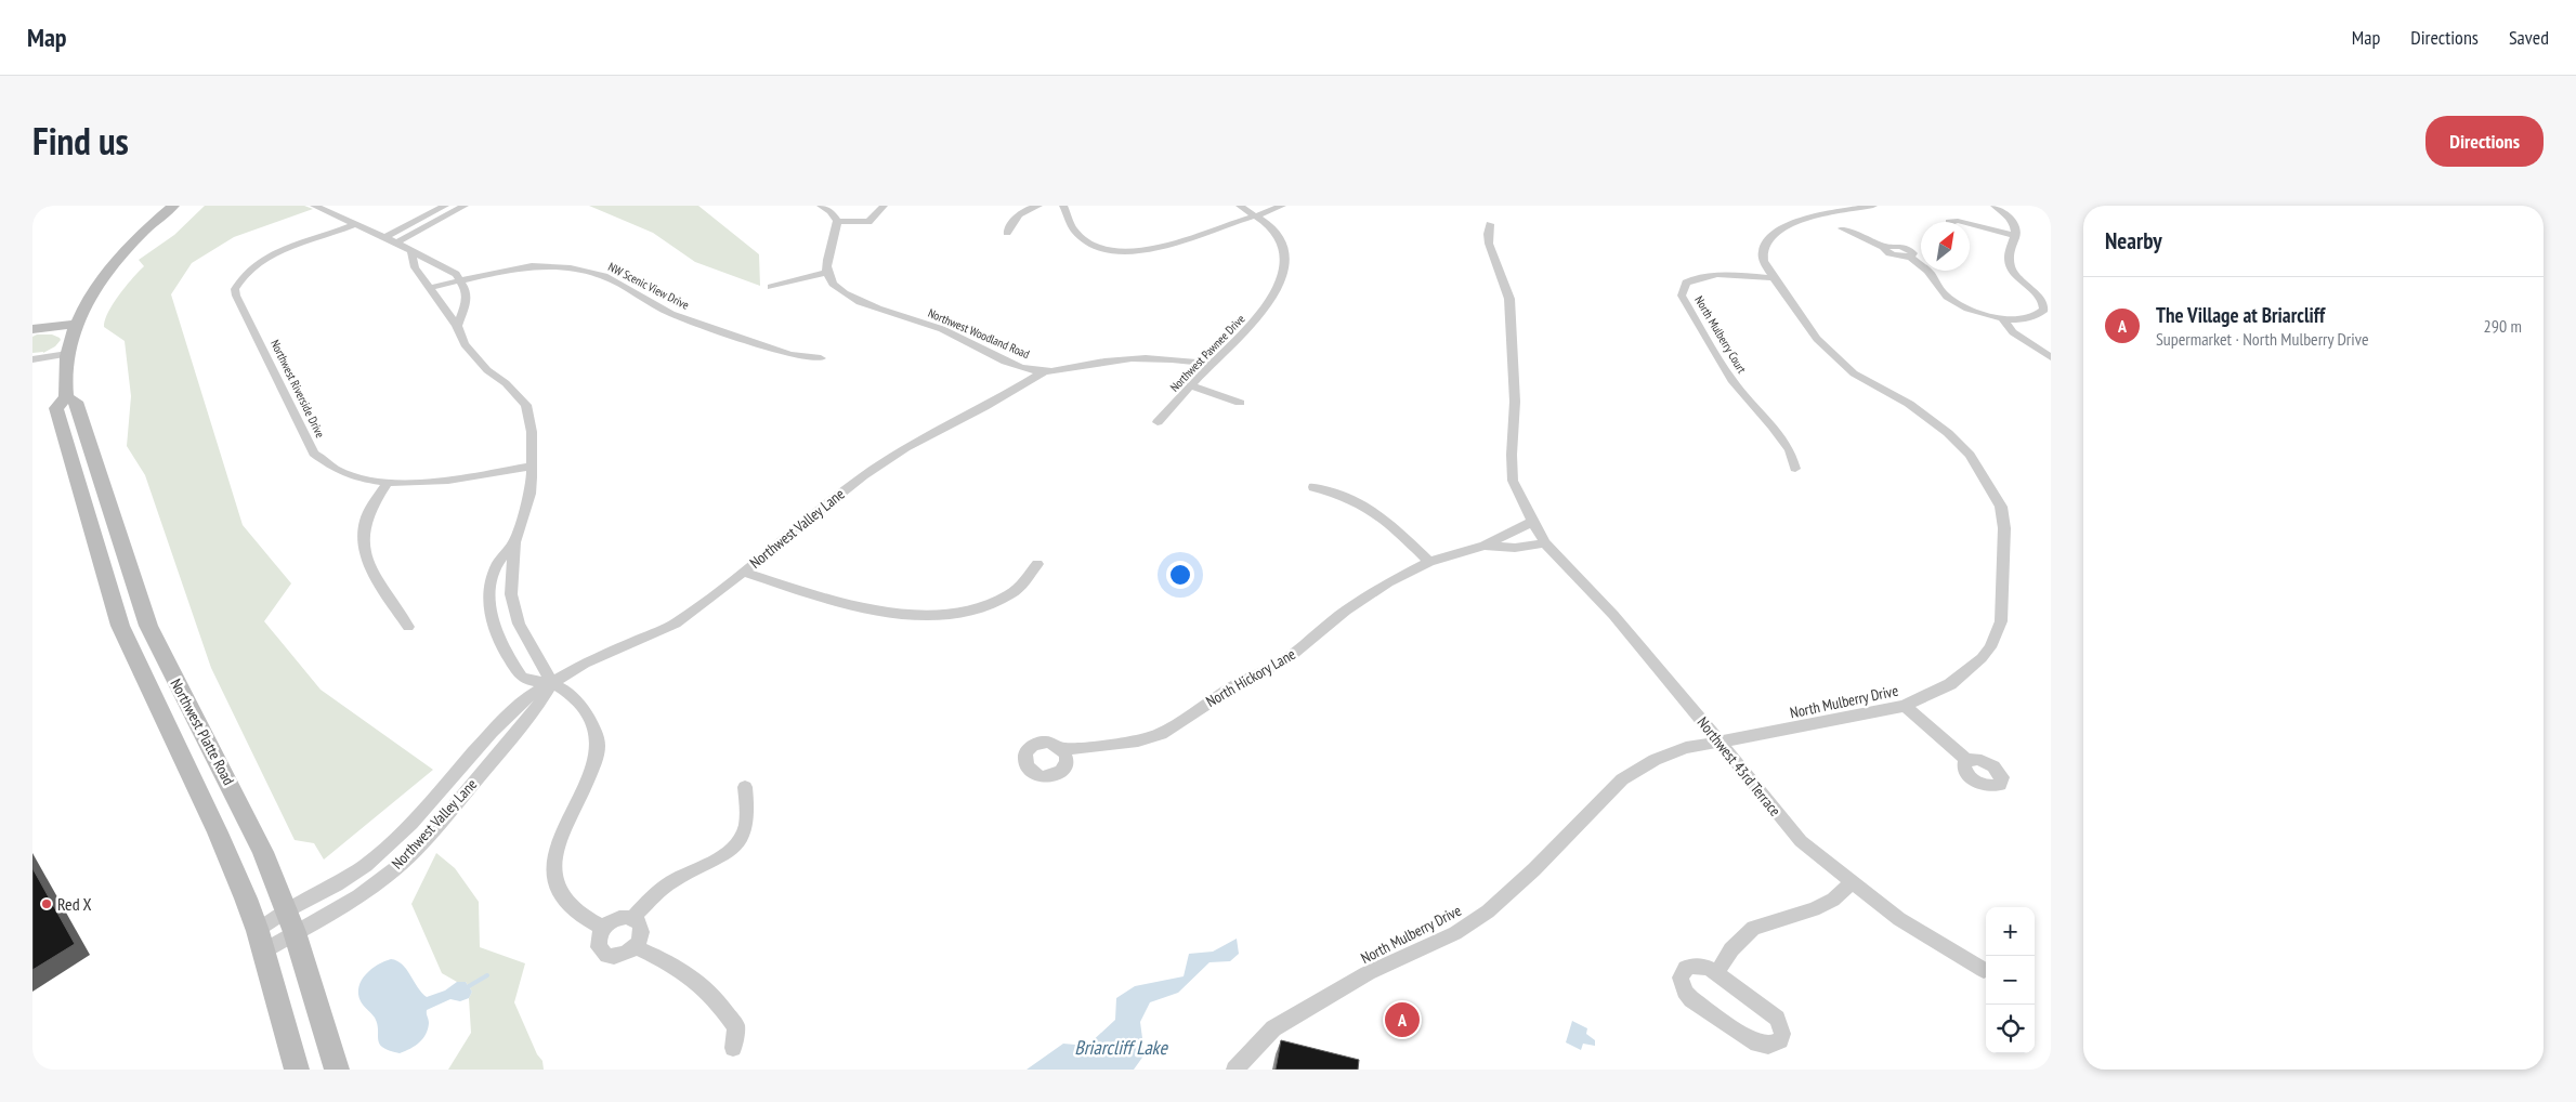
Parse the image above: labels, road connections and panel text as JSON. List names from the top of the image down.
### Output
{
  "streets": {
    "main road": ["Northwest Platte Road"],
    "street": [
      "NW Scenic View Drive",
      "Northwest Woodland Road",
      "North Mulberry Court",
      "Northwest Pawnee Drive",
      "Northwest Riverside Drive",
      "Northwest Valley Lane",
      "North Hickory Lane",
      "North Mulberry Drive",
      "Northwest 43rd Terrace"
    ]
  },
  "crossings": [
    ["Northwest Woodland Road", "Northwest Pawnee Drive"],
    ["Northwest Woodland Road", "Northwest Valley Lane"],
    ["North Mulberry Court", "North Mulberry Drive"],
    ["Northwest Valley Lane", "Northwest Platte Road"],
    ["North Hickory Lane", "Northwest 43rd Terrace"],
    ["North Mulberry Drive", "Northwest 43rd Terrace"]
  ],
  "water": ["Briarcliff Lake"],
  "places": ["Red X"],
  "north": "top right",
  "page": {
    "header": "Map",
    "nav": ["Map", "Directions", "Saved"],
    "title": "Find us",
    "buttons": "Directions",
    "heading": "Nearby",
    "list": [
      {
        "mark": "A",
        "name": "The Village at Briarcliff",
        "note": "Supermarket · North Mulberry Drive",
        "value": "290 m"
      }
    ],
    "map_buttons": ["+", "−"],
    "pins": "A"
  }
}
